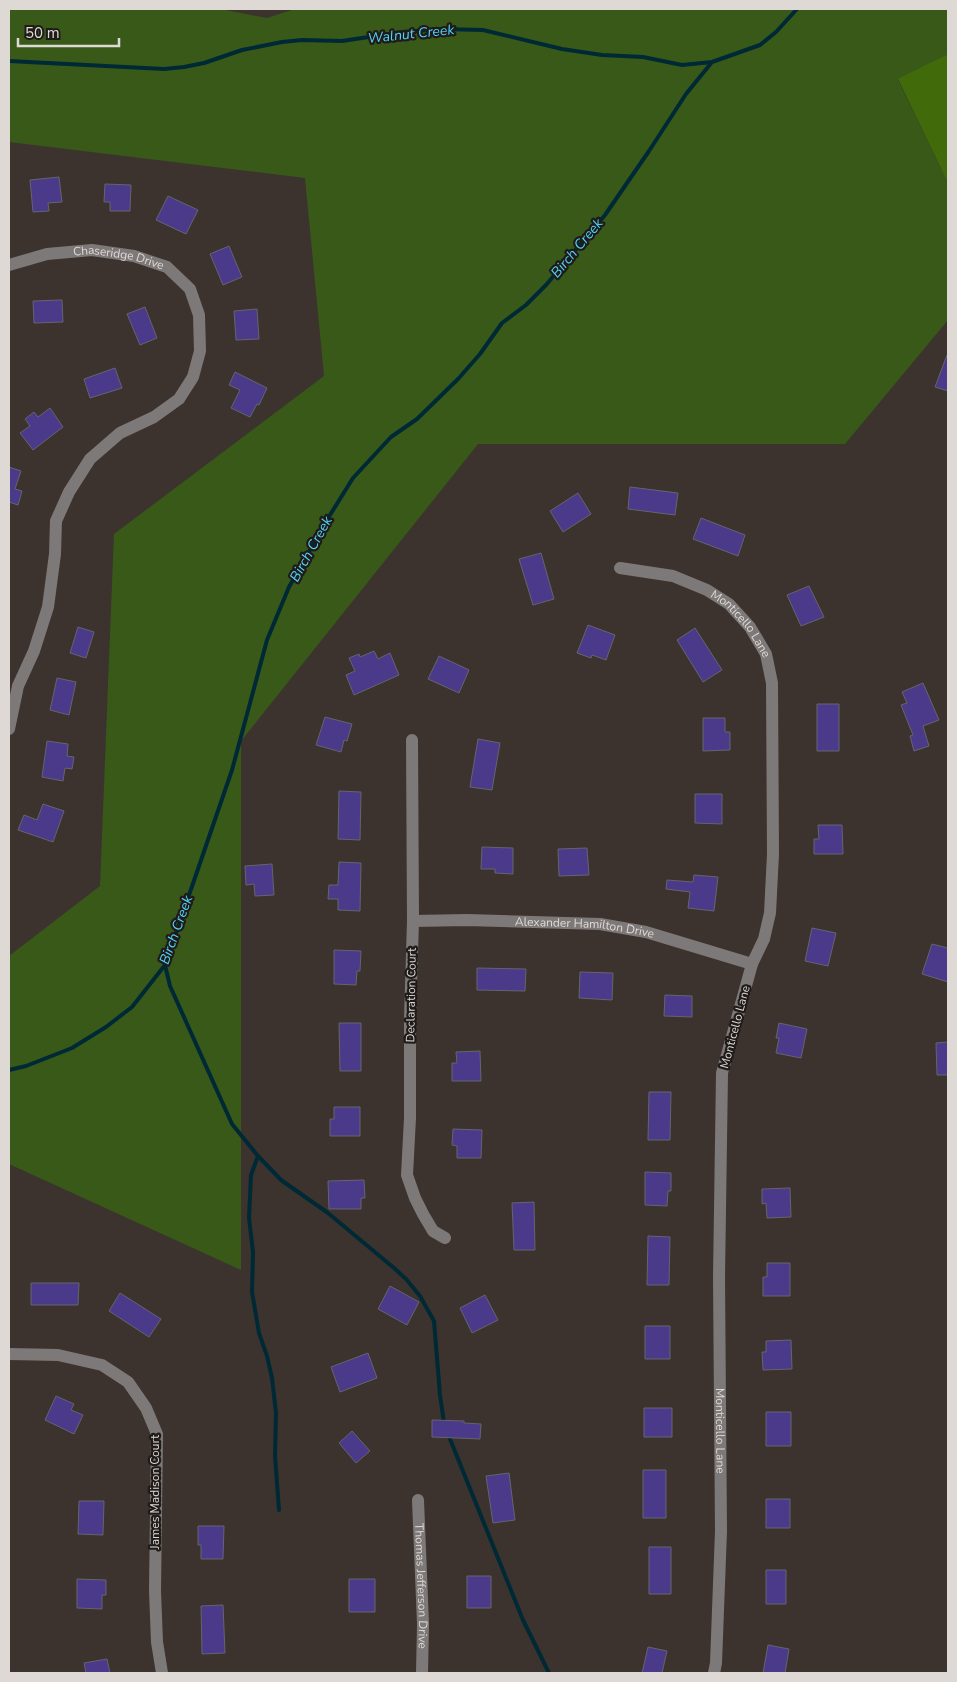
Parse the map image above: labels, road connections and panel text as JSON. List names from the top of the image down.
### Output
{
  "streets": {
    "street": [
      "Chaseridge Drive",
      "Monticello Lane",
      "Alexander Hamilton Drive",
      "Declaration Court",
      "James Madison Court",
      "Thomas Jefferson Drive"
    ]
  },
  "crossings": [
    ["Monticello Lane", "Alexander Hamilton Drive"],
    ["Alexander Hamilton Drive", "Declaration Court"]
  ],
  "water": ["Walnut Creek", "Birch Creek"],
  "scale_bar": "50 m"
}
